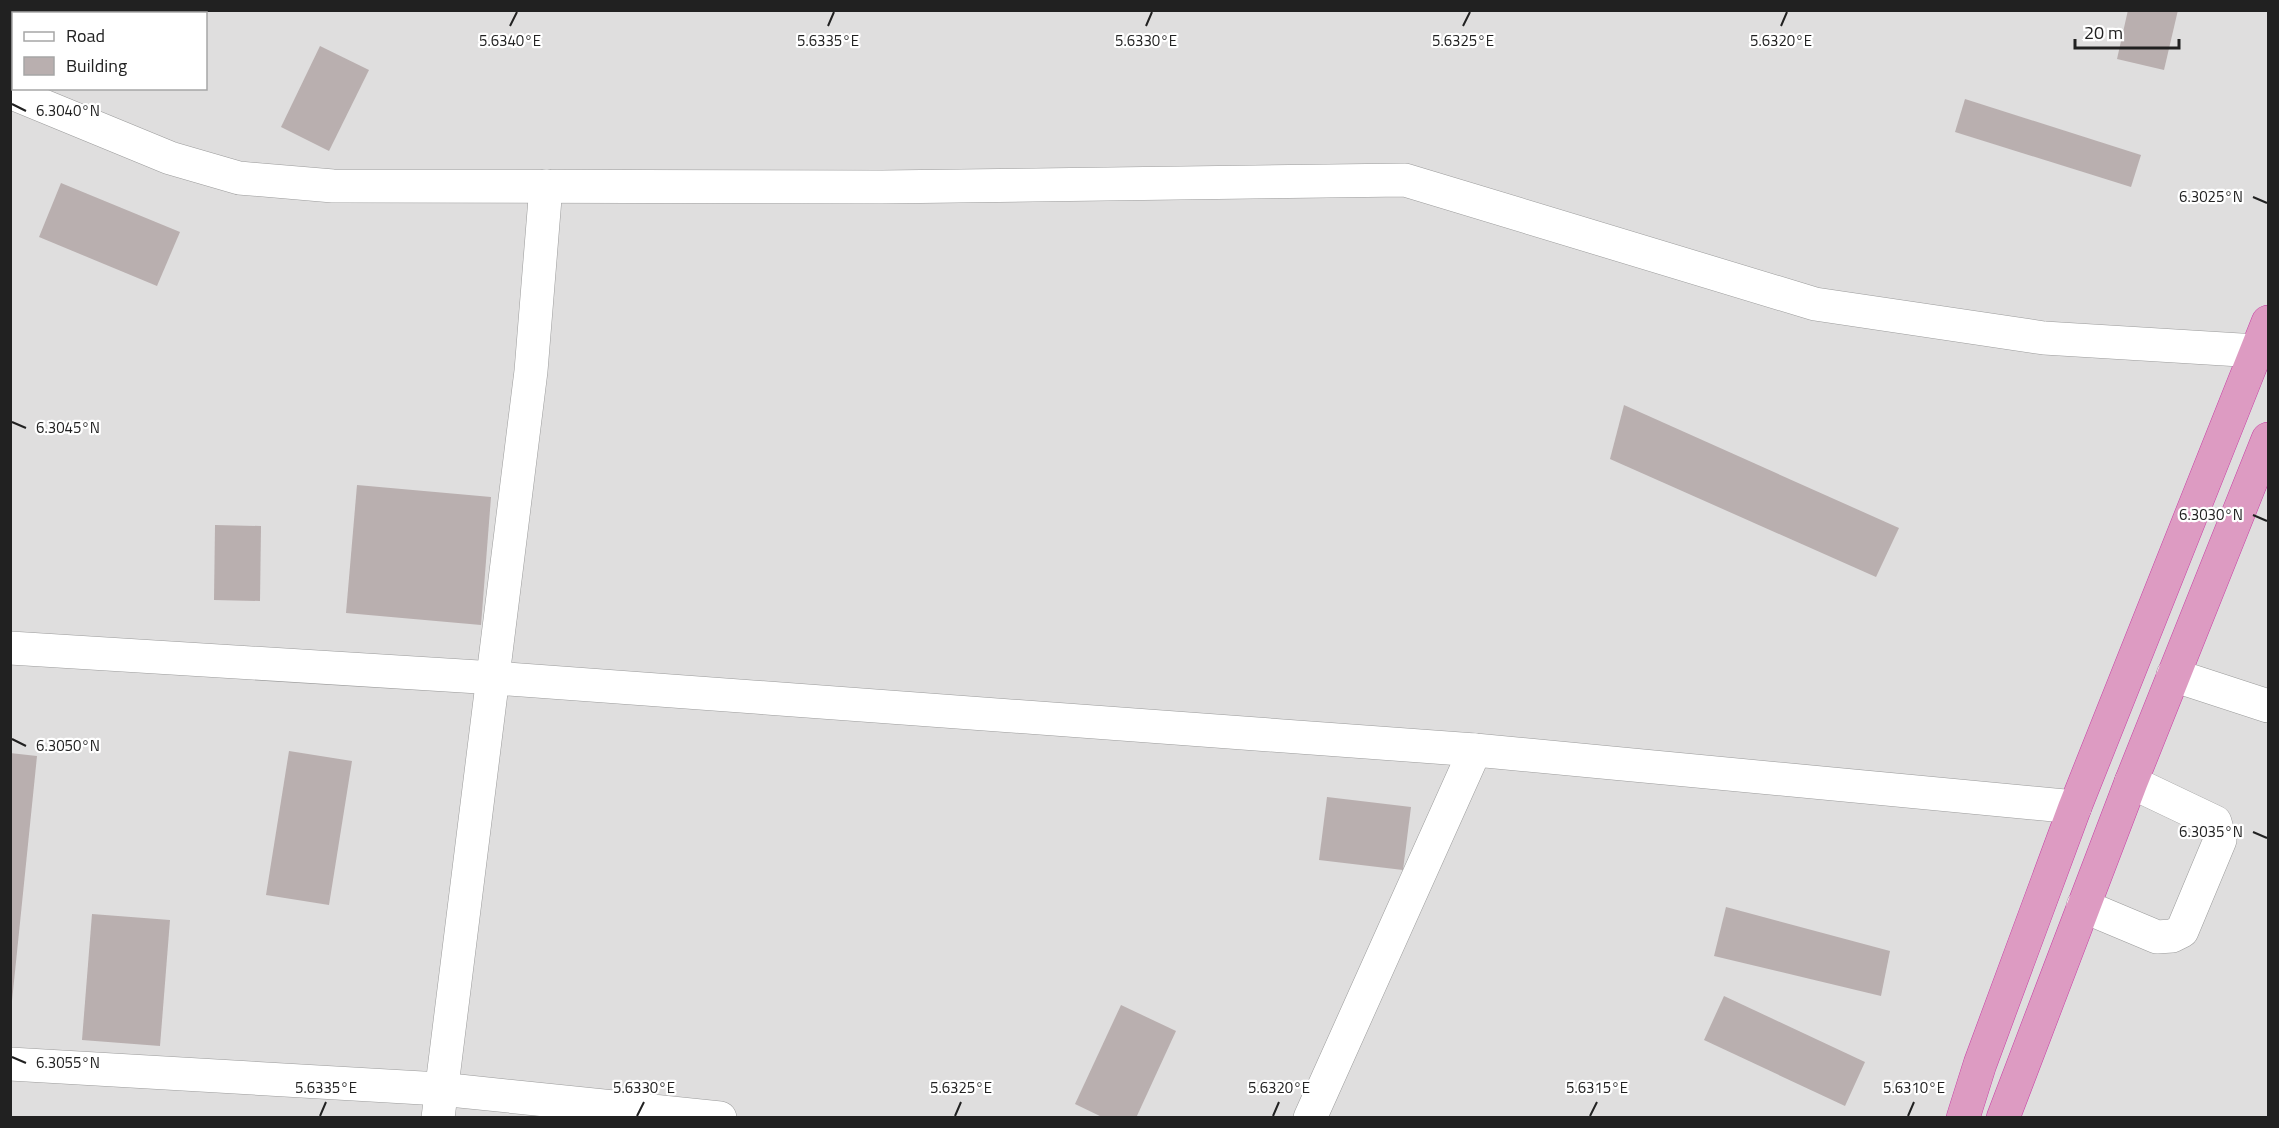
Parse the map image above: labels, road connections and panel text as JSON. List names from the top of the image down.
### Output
{
  "legend": ["Road", "Building"],
  "scale_bar": "20 m",
  "coordinates": [
    "5.6340°E",
    "5.6335°E",
    "5.6330°E",
    "5.6325°E",
    "5.6320°E",
    "6.3040°N",
    "6.3025°N",
    "6.3045°N",
    "6.3030°N",
    "6.3050°N",
    "6.3035°N",
    "6.3055°N",
    "5.6315°E",
    "5.6310°E"
  ]
}
